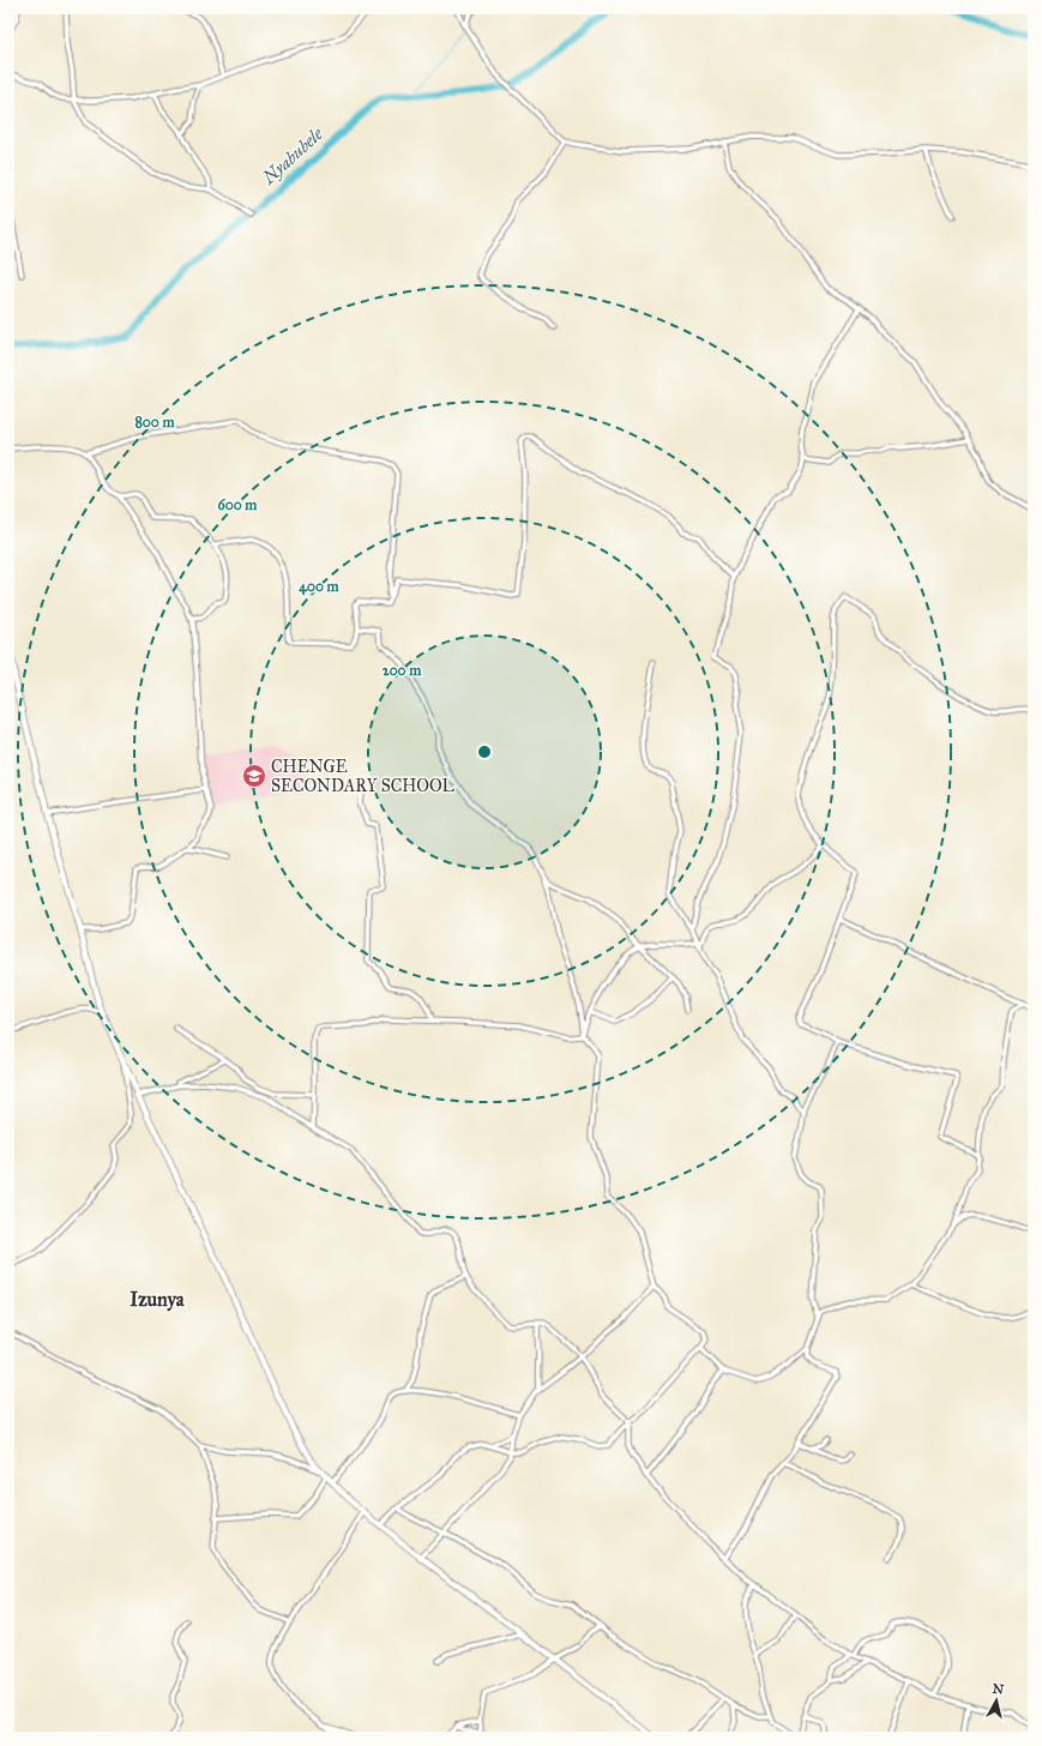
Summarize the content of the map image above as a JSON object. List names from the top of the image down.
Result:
{
  "districts": ["Izunya"],
  "water": ["Nyabubele"],
  "places": {
    "school or university": ["CHENGE SECONDARY SCHOOL"]
  },
  "north": "top",
  "rings": [
    "800 m",
    "600 m",
    "400 m",
    "200 m"
  ]
}
